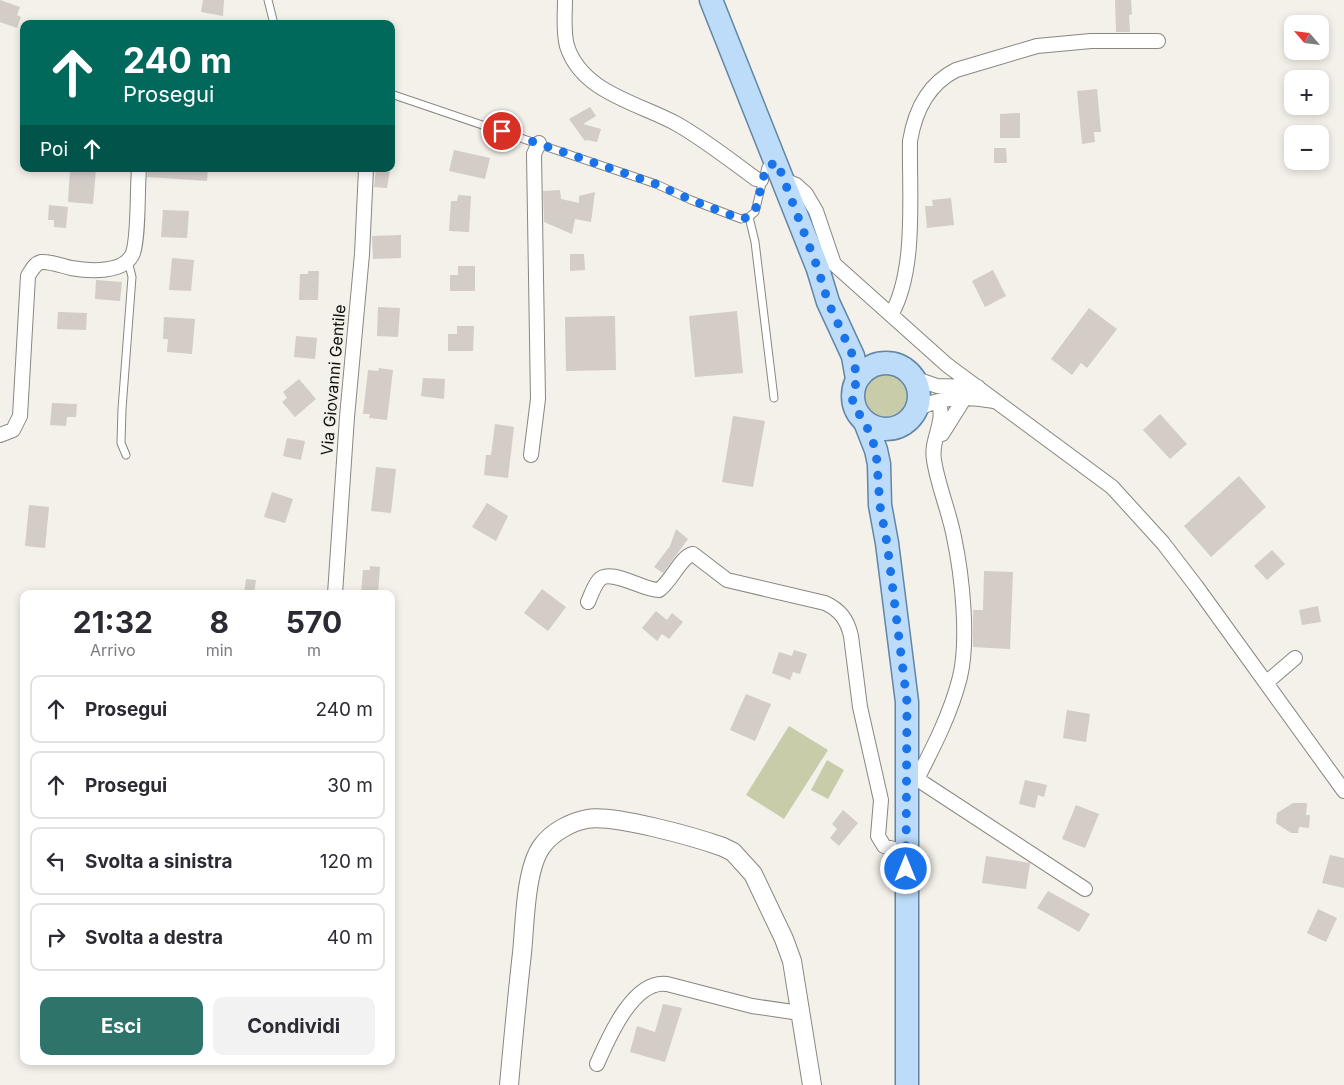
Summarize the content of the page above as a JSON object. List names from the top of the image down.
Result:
{
  "streets": {
    "street": ["Via Giovanni Gentile"]
  },
  "north": "top left",
  "page": {
    "map_buttons": ["+", "−"],
    "turn": ["240 m", "Prosegui"],
    "then": "Poi",
    "eta": [
      "21:32",
      "Arrivo",
      "8",
      "min",
      "570",
      "m"
    ],
    "list": [
      {
        "name": "Prosegui",
        "value": "240 m"
      },
      {
        "name": "Prosegui",
        "value": "30 m"
      },
      {
        "name": "Svolta a sinistra",
        "value": "120 m"
      },
      {
        "name": "Svolta a destra",
        "value": "40 m"
      }
    ],
    "buttons": ["Esci", "Condividi"]
  }
}
